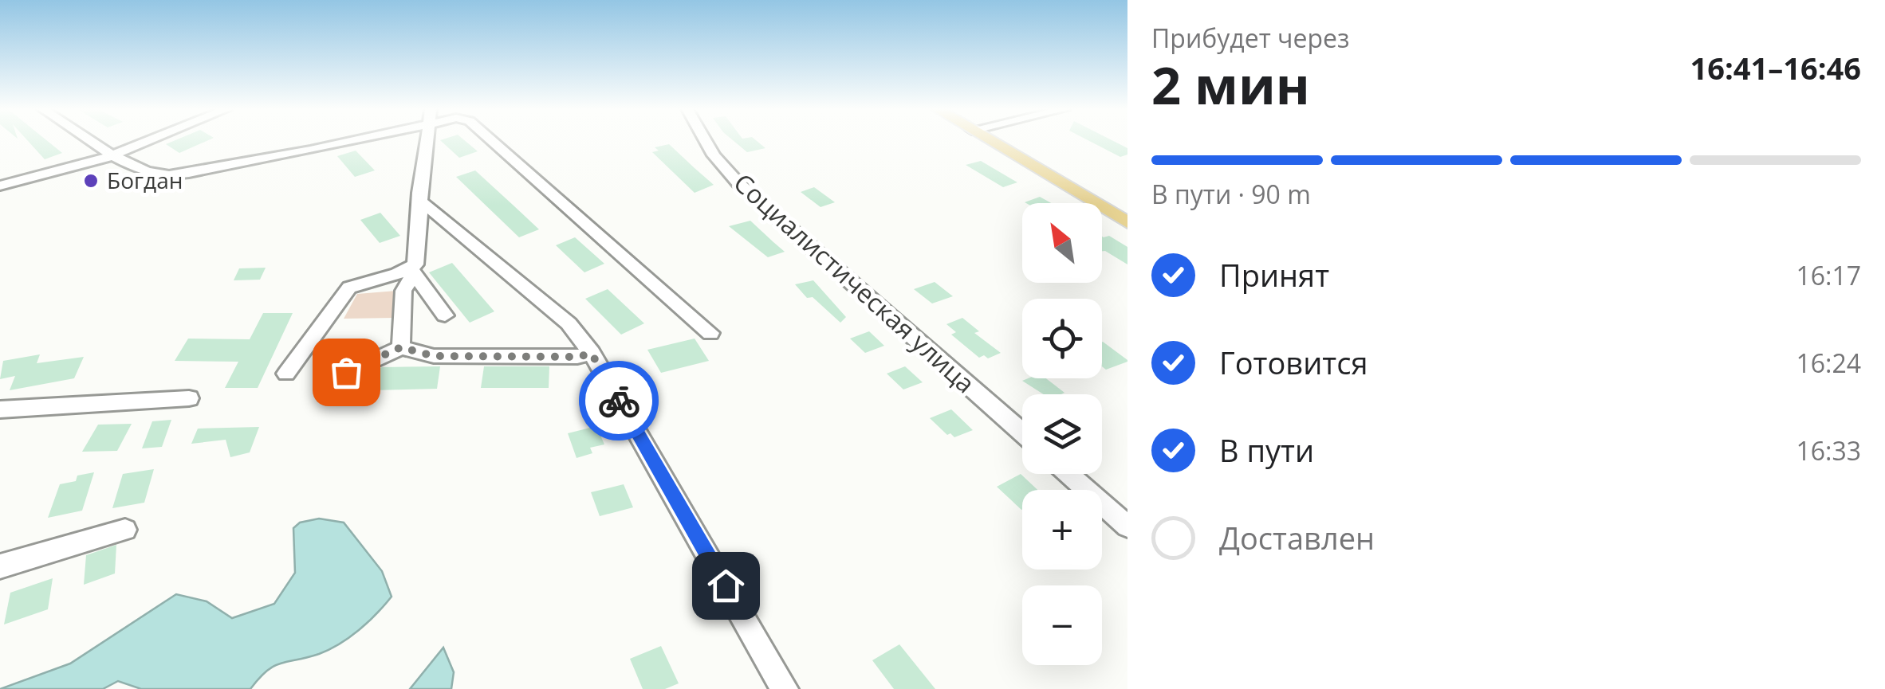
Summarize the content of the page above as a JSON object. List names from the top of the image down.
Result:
{
  "streets": {
    "street": ["Социалистическая улица"]
  },
  "places": ["Богдан"],
  "north": "top left",
  "page": {
    "heading": ["2 мин", "Прибудет через", "16:41–16:46"],
    "bar": "В пути · 90 m",
    "map_buttons": ["+", "−"],
    "list": [
      ["Принят", "16:17"],
      ["Готовится", "16:24"],
      ["В пути", "16:33"],
      "Доставлен"
    ]
  }
}
